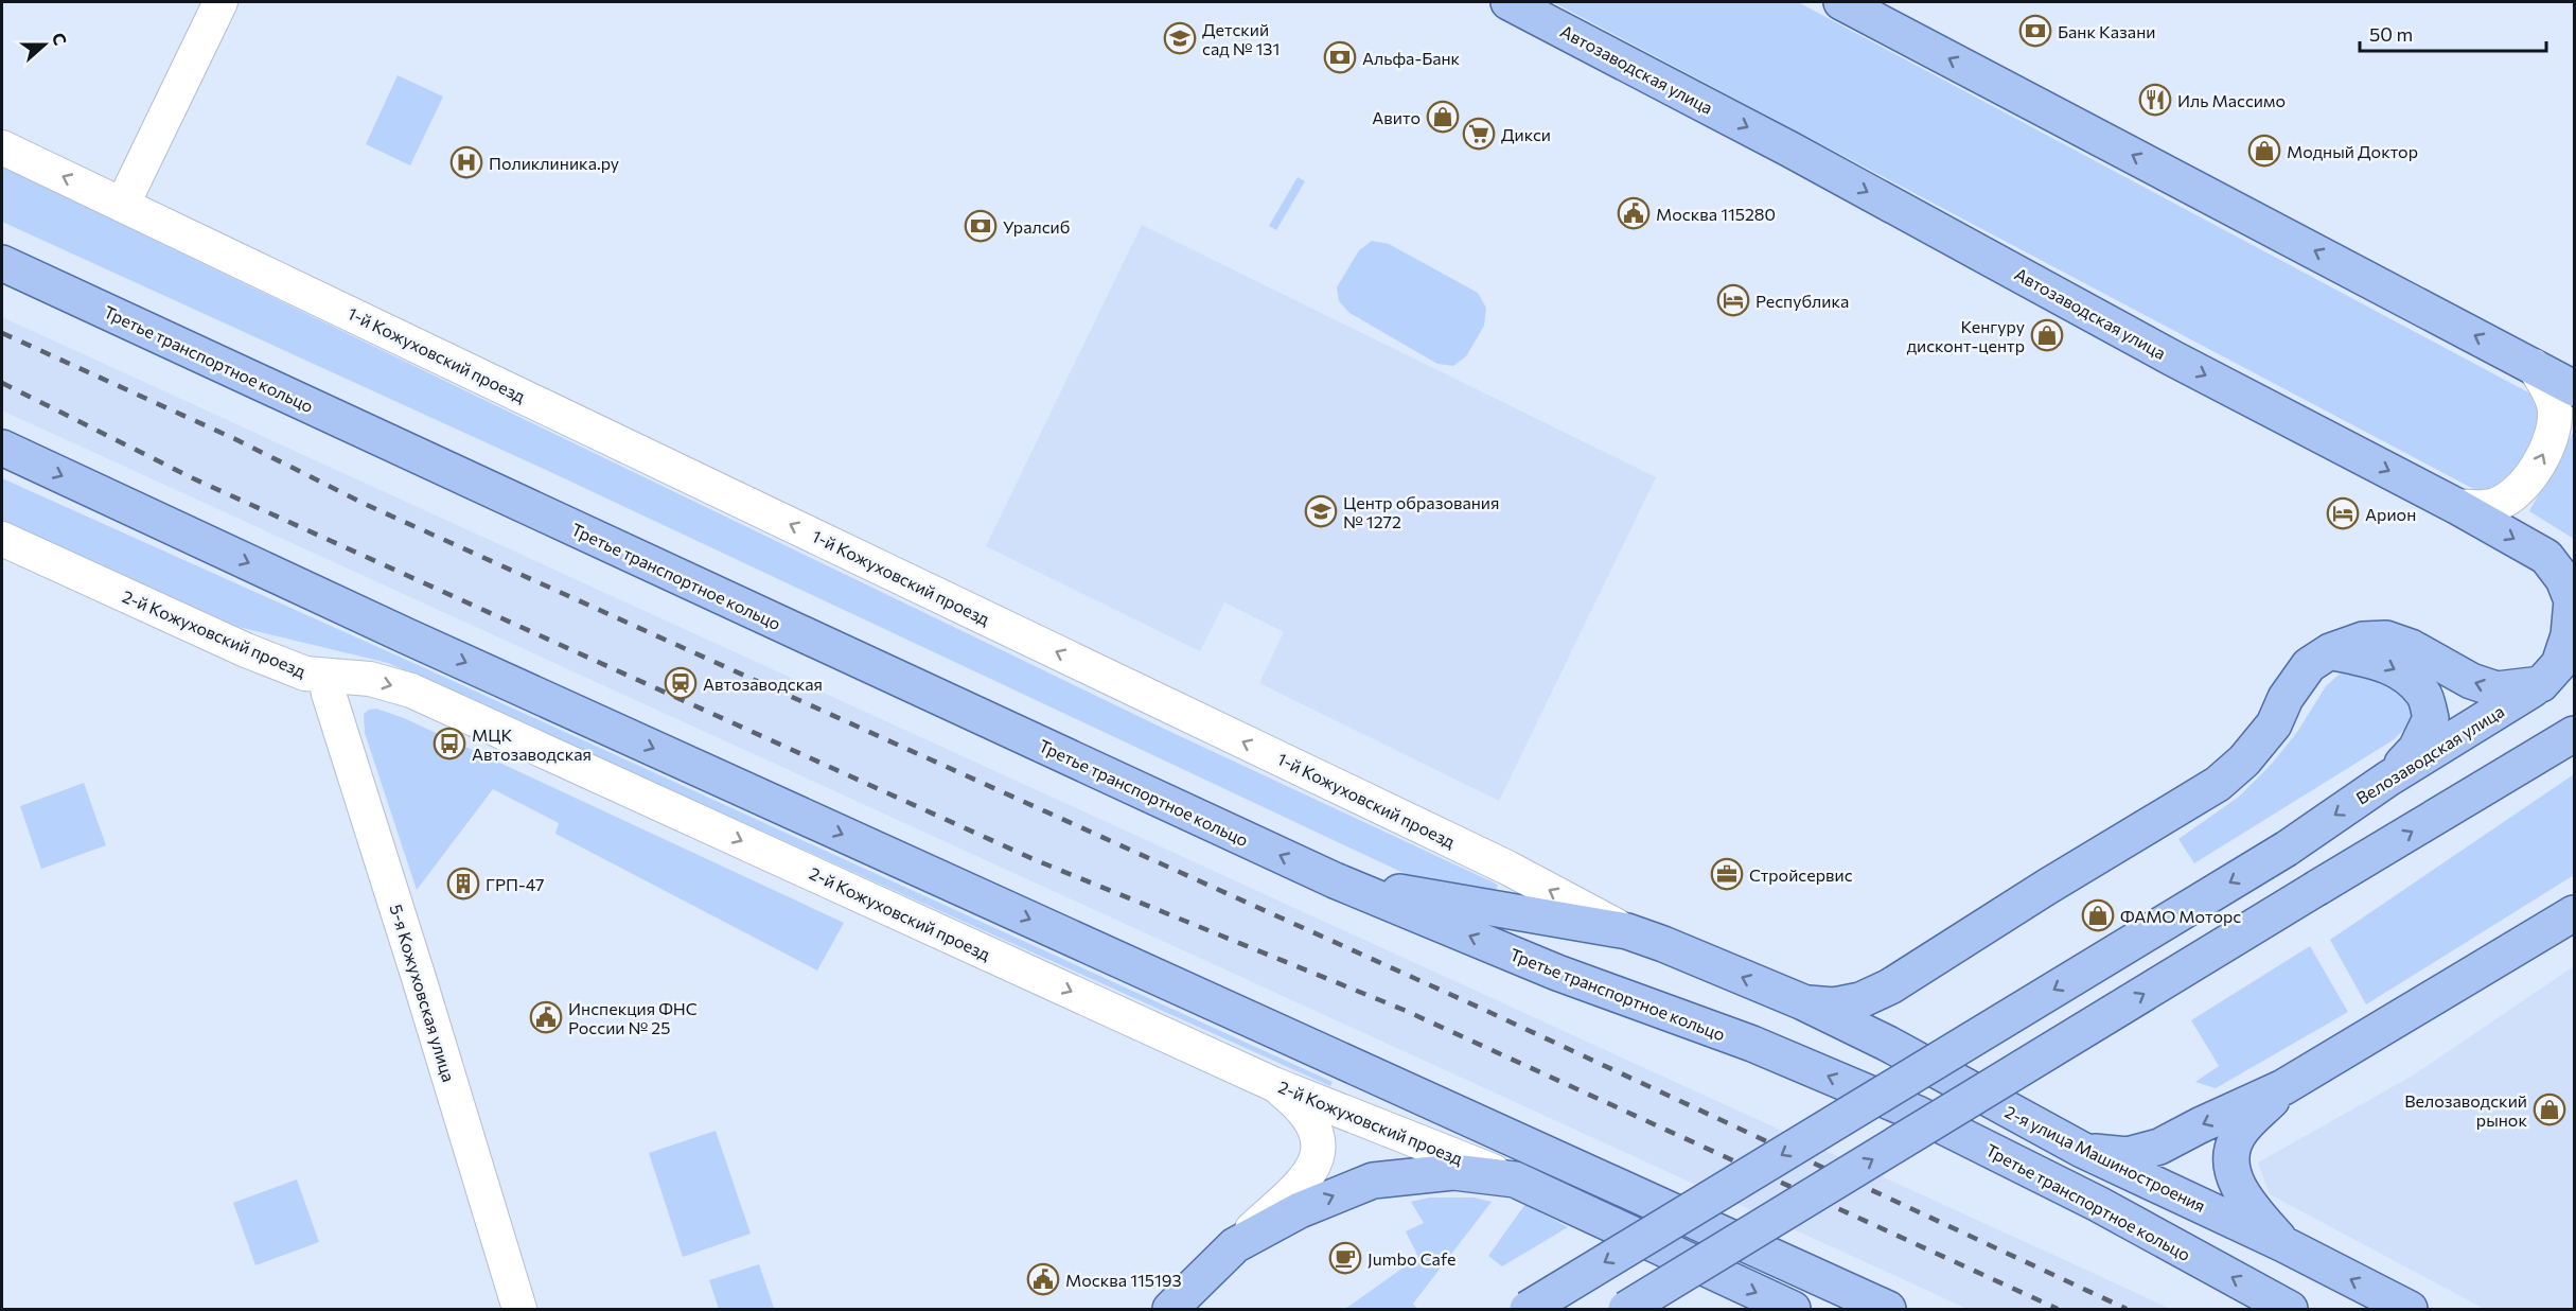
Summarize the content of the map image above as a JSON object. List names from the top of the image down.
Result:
{
  "streets": {
    "main road": [
      "Автозаводская улица",
      "1-й Кожуховский проезд",
      "Третье транспортное кольцо",
      "2-й Кожуховский проезд",
      "Велозаводская улица",
      "2-я улица Машиностроения"
    ],
    "street": ["5-я Кожуховская улица"]
  },
  "crossings": [
    ["Автозаводская улица", "Велозаводская улица"],
    ["1-й Кожуховский проезд", "2-я улица Машиностроения"],
    ["2-й Кожуховский проезд", "5-я Кожуховская улица"]
  ],
  "one_way": ["1-й Кожуховский проезд", "2-й Кожуховский проезд"],
  "places": {
    "bank": ["Банк Казани", "Альфа-Банк", "Уралсиб"],
    "school or university": ["Детский сад № 131", "Центр образования № 1272"],
    "restaurant": ["Иль Массимо"],
    "shop": [
      "Авито",
      "Модный Доктор",
      "Кенгуру дисконт-центр",
      "ФАМО Моторс",
      "Велозаводский рынок"
    ],
    "supermarket": ["Дикси"],
    "hospital": ["Поликлиника.ру"],
    "public building": ["Москва 115280", "Инспекция ФНС России № 25", "Москва 115193"],
    "hotel": ["Республика", "Арион"],
    "station": ["Автозаводская"],
    "bus stop": ["МЦК Автозаводская"],
    "office": ["Стройсервис"],
    "building": ["ГРП-47"],
    "cafe": ["Jumbo Cafe"]
  },
  "scale_bar": "50 m",
  "north": "right"
}
